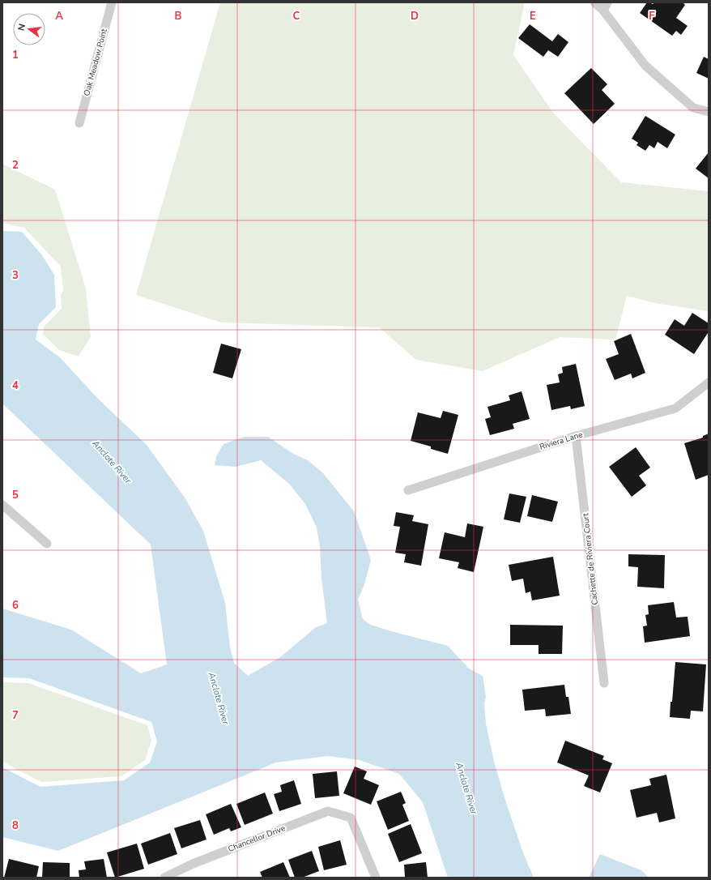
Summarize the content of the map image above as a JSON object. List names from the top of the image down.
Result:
{
  "streets": {
    "street": [
      "Oak Meadow Point",
      "Riviera Lane",
      "Cachette de Riviera Court",
      "Chancellor Drive"
    ]
  },
  "crossings": [
    ["Riviera Lane", "Cachette de Riviera Court"]
  ],
  "water": ["Anclote River"],
  "north": "left",
  "grid": {
    "columns": [
      "A",
      "B",
      "C",
      "D",
      "E",
      "F"
    ],
    "rows": [
      "1",
      "2",
      "3",
      "4",
      "5",
      "6",
      "7",
      "8"
    ]
  }
}
